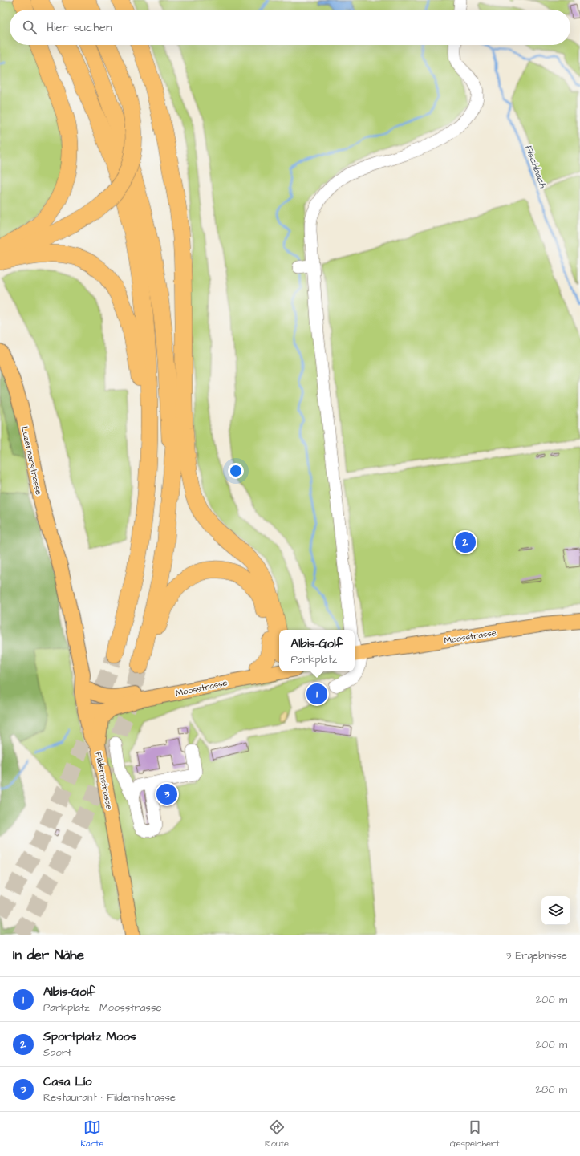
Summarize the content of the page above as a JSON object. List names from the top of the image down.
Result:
{
  "streets": {
    "main road": ["Luzernerstrasse", "Moosstrasse", "Fildernstrasse"]
  },
  "crossings": [
    ["Moosstrasse", "Fildernstrasse"]
  ],
  "water": ["Fischbach"],
  "page": {
    "search": "Hier suchen",
    "pins": ["2", "1", "3"],
    "popup": ["Albis-Golf", "Parkplatz"],
    "heading": ["In der Nähe", "3 Ergebnisse"],
    "list": [
      {
        "mark": "1",
        "name": "Albis-Golf",
        "note": "Parkplatz · Moosstrasse",
        "value": "200 m"
      },
      {
        "mark": "2",
        "name": "Sportplatz Moos",
        "note": "Sport",
        "value": "200 m"
      },
      {
        "mark": "3",
        "name": "Casa Lío",
        "note": "Restaurant · Fildernstrasse",
        "value": "280 m"
      }
    ],
    "nav": ["Karte", "Route", "Gespeichert"]
  }
}
